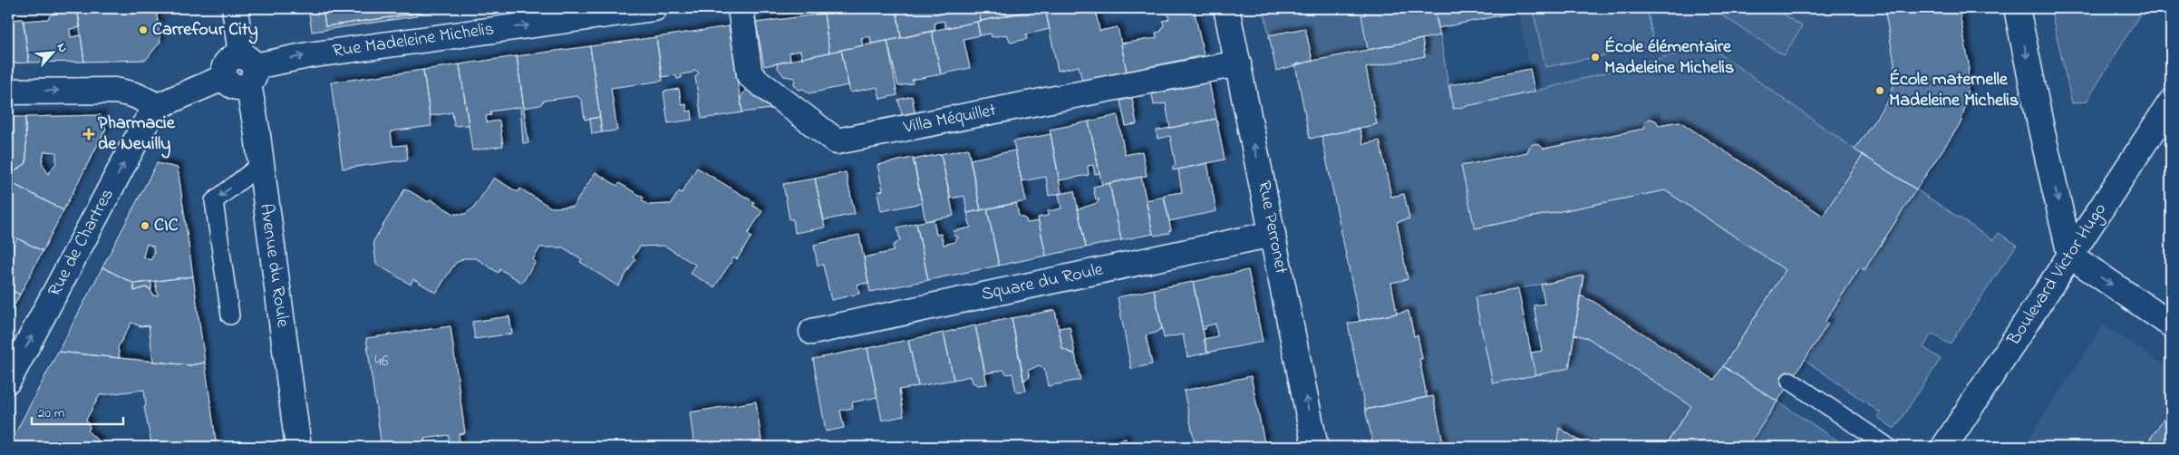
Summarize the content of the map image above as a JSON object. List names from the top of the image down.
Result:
{
  "streets": {
    "street": [
      "Rue Madeleine Michelis",
      "Villa Méquillet",
      "Rue Perronet",
      "Rue de Chartres",
      "Avenue du Roule",
      "Boulevard Victor Hugo",
      "Square du Roule"
    ]
  },
  "crossings": [
    ["Rue Madeleine Michelis", "Rue de Chartres"],
    ["Rue Madeleine Michelis", "Avenue du Roule"],
    ["Villa Méquillet", "Rue Perronet"],
    ["Rue Perronet", "Square du Roule"]
  ],
  "one_way": ["Rue Madeleine Michelis", "Rue Perronet", "Rue de Chartres"],
  "places": {
    "other": [
      "Carrefour City",
      "École élémentaire Madeleine Michelis",
      "École maternelle Madeleine Michelis",
      "CIC"
    ],
    "health": ["Pharmacie de Neuilly"]
  },
  "house_numbers": ["46"],
  "scale_bar": "20 m",
  "north": "top right"
}
